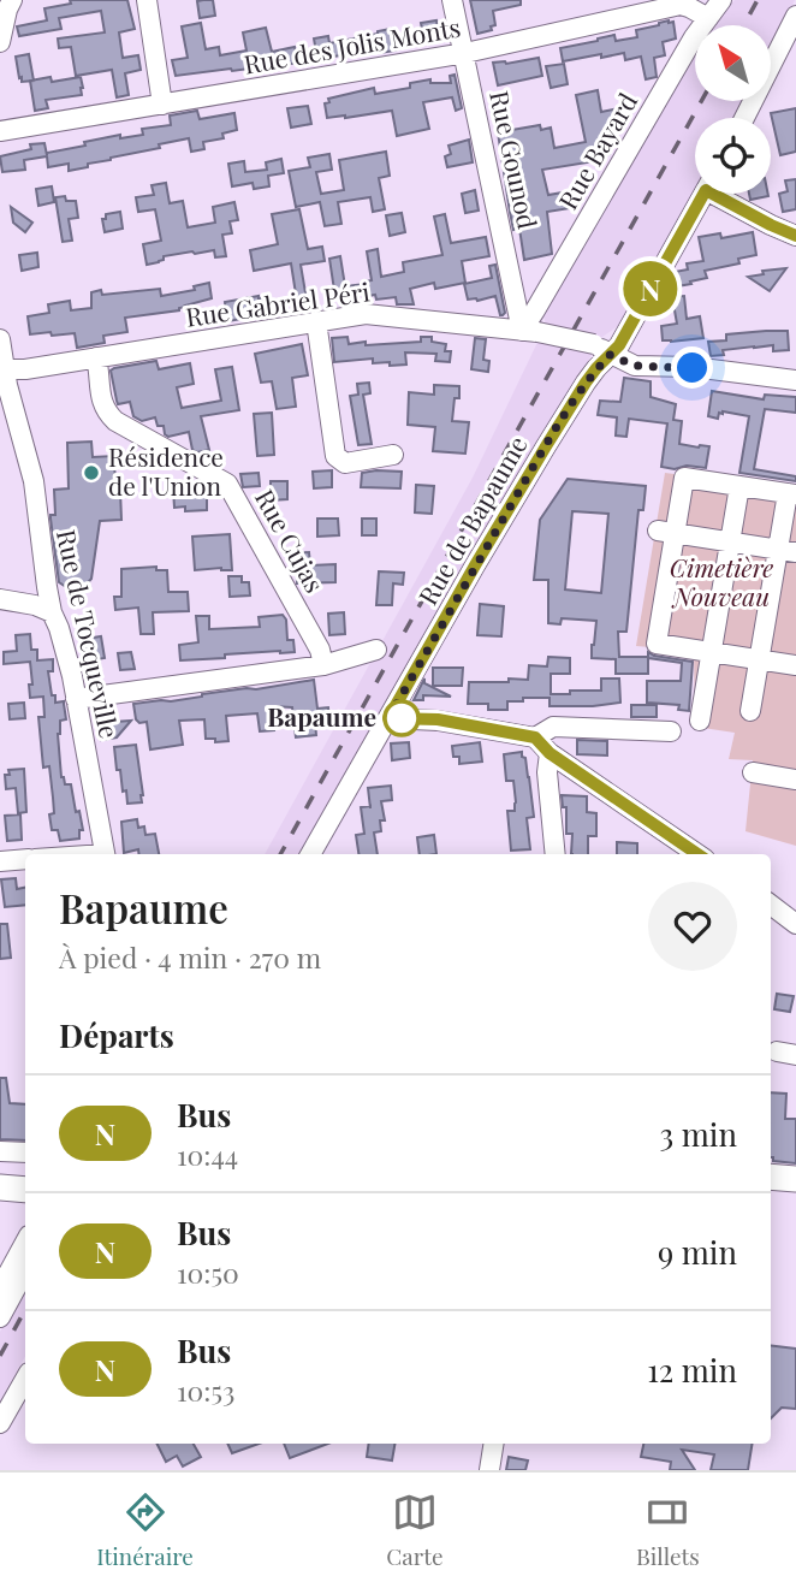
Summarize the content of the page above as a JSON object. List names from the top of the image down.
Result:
{
  "streets": {
    "street": [
      "Rue des Jolis Monts",
      "Rue Bayard",
      "Rue Gounod",
      "Rue Gabriel Péri",
      "Rue de Bapaume",
      "Rue Cujas",
      "Rue de Tocqueville"
    ]
  },
  "crossings": [
    ["Rue des Jolis Monts", "Rue Bayard"],
    ["Rue des Jolis Monts", "Rue Gounod"],
    ["Rue Bayard", "Rue Gounod"],
    ["Rue Bayard", "Rue Gabriel Péri"],
    ["Rue Gounod", "Rue Gabriel Péri"],
    ["Rue Gabriel Péri", "Rue de Bapaume"],
    ["Rue Gabriel Péri", "Rue Cujas"],
    ["Rue Gabriel Péri", "Rue de Tocqueville"]
  ],
  "parks": ["Cimetière Nouveau"],
  "places": ["Résidence de l'Union", "Bapaume"],
  "lines": ["bus line N"],
  "north": "top left",
  "page": {
    "on_map": "N",
    "heading": [
      ["Bapaume", "À pied · 4 min · 270 m"],
      "Départs"
    ],
    "list": [
      {
        "mark": "N",
        "name": "Bus",
        "note": "10:44",
        "value": "3 min"
      },
      {
        "mark": "N",
        "name": "Bus",
        "note": "10:50",
        "value": "9 min"
      },
      {
        "mark": "N",
        "name": "Bus",
        "note": "10:53",
        "value": "12 min"
      }
    ],
    "tabs": ["Itinéraire", "Carte", "Billets"]
  }
}
